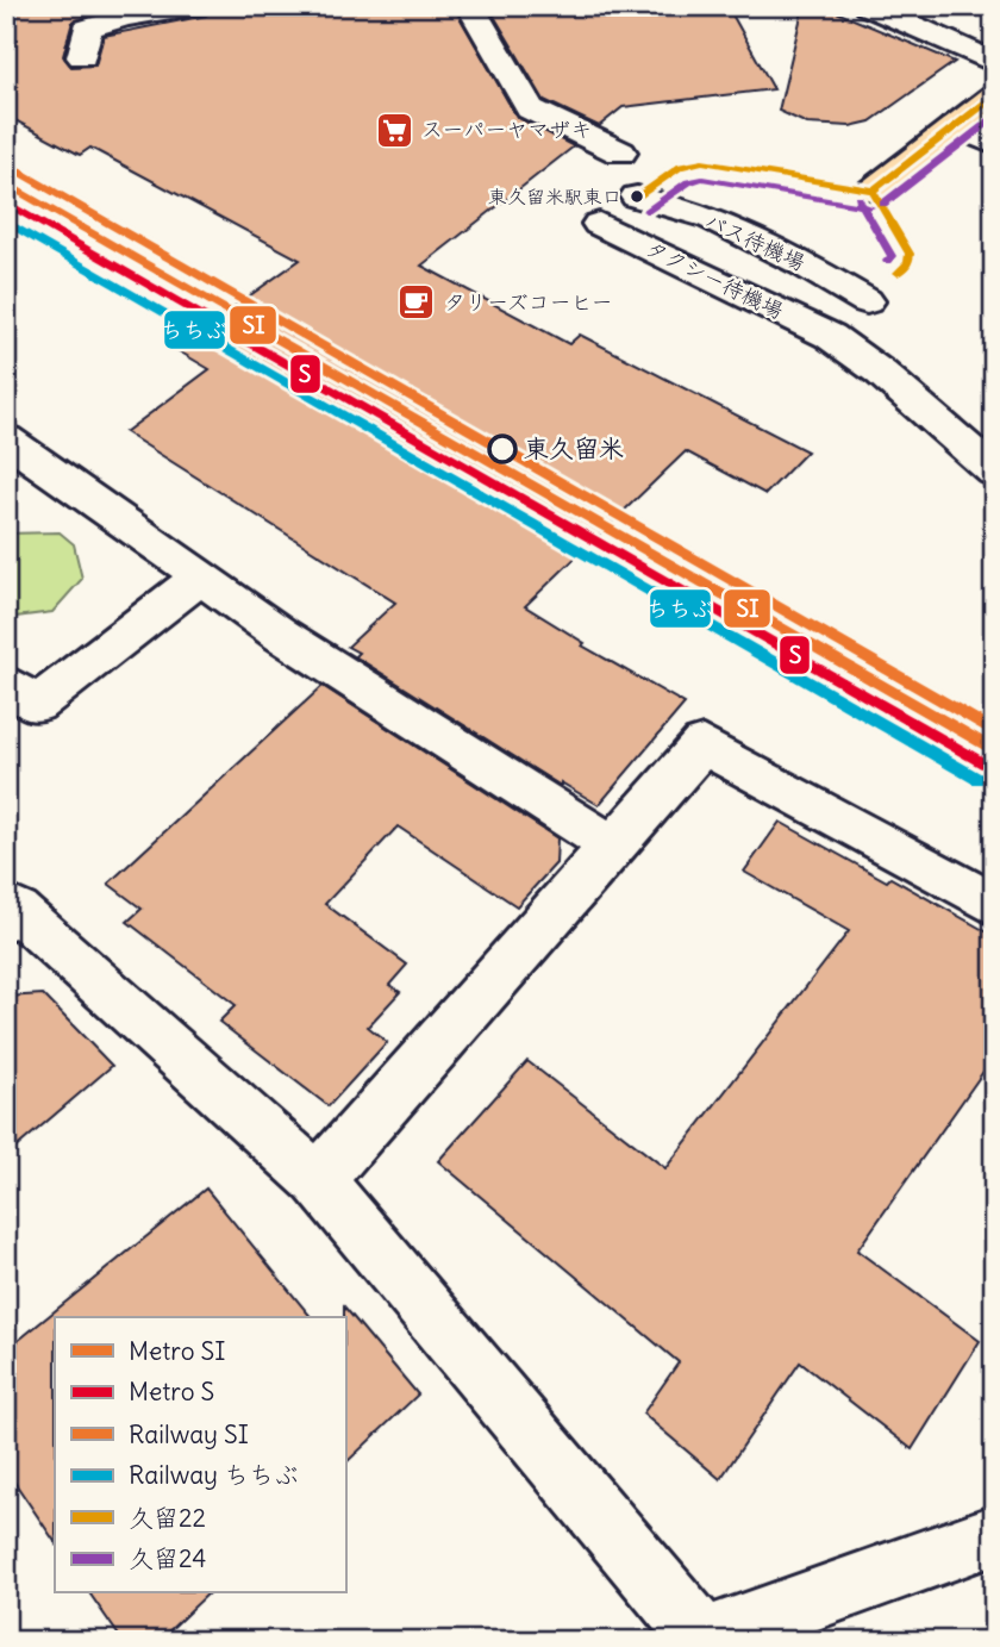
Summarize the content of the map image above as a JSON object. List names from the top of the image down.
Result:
{
  "streets": {
    "street": ["バス待機場", "タクシー待機場"]
  },
  "places": {
    "supermarket": ["スーパーヤマザキ"],
    "other": ["東久留米駅東口", "東久留米"],
    "cafe": ["タリーズコーヒー"]
  },
  "lines": [
    "transit line 久留22",
    "transit line 久留24",
    "rail line SI",
    "metro line SI",
    "metro line S",
    "rail line ちちぶ"
  ],
  "legend": [
    "Metro SI",
    "Metro S",
    "Railway SI",
    "Railway ちちぶ",
    "久留22",
    "久留24"
  ]
}
